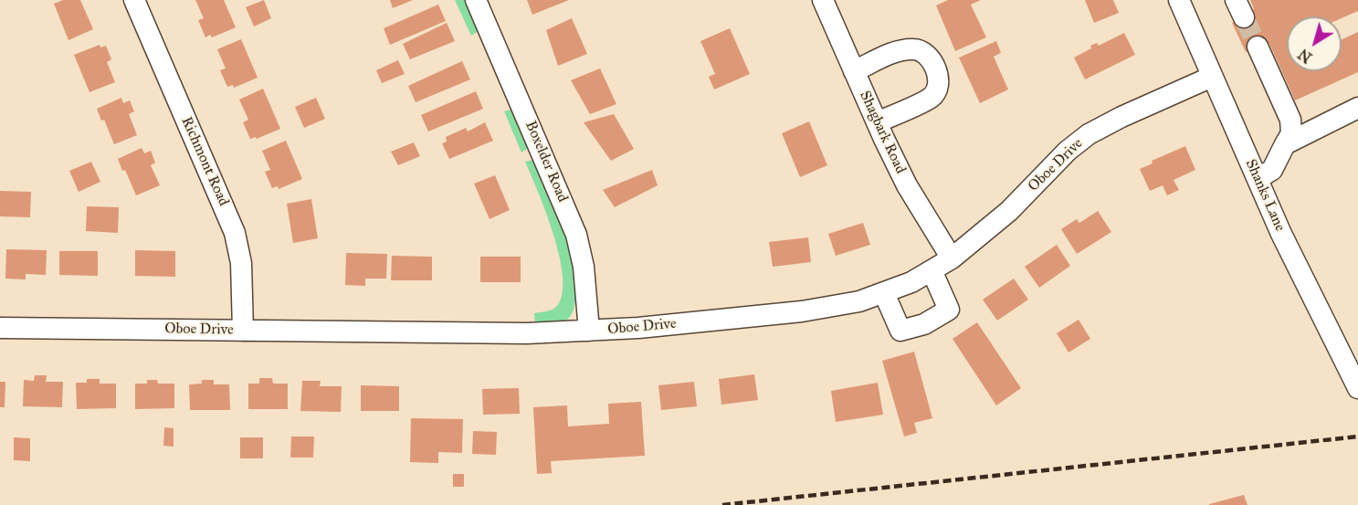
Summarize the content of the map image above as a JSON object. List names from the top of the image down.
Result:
{
  "streets": {
    "street": [
      "Shagbark Road",
      "Richmont Road",
      "Boxelder Road",
      "Oboe Drive",
      "Shanks Lane"
    ]
  },
  "crossings": [
    ["Shagbark Road", "Oboe Drive"],
    ["Richmont Road", "Oboe Drive"],
    ["Boxelder Road", "Oboe Drive"],
    ["Oboe Drive", "Shanks Lane"]
  ],
  "north": "bottom left"
}
